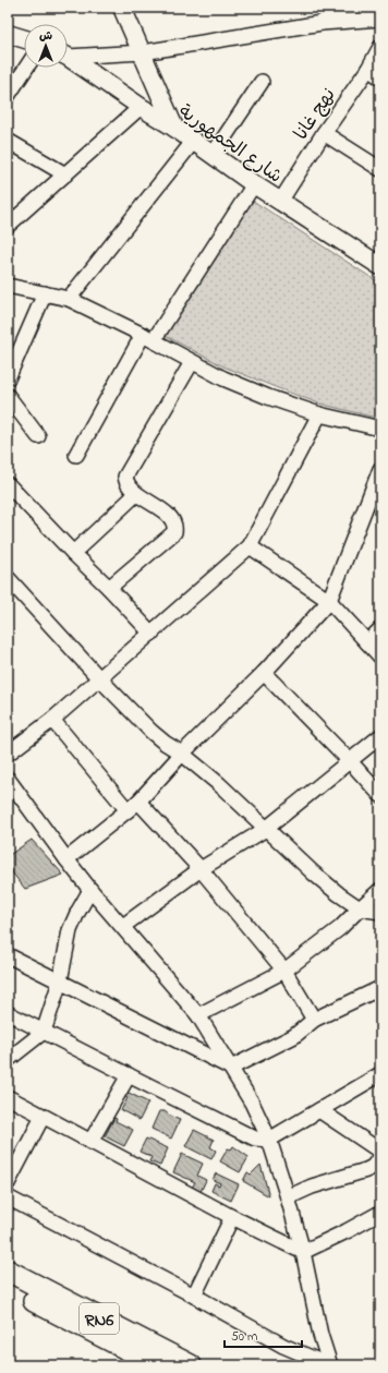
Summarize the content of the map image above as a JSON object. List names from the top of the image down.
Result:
{
  "streets": {
    "highway": ["RN6"],
    "main road": ["شارع الجمهورية"],
    "street": ["نهج غانا"]
  },
  "crossings": [
    ["نهج غانا", "شارع الجمهورية"]
  ],
  "scale_bar": "50 m",
  "north": "top"
}
